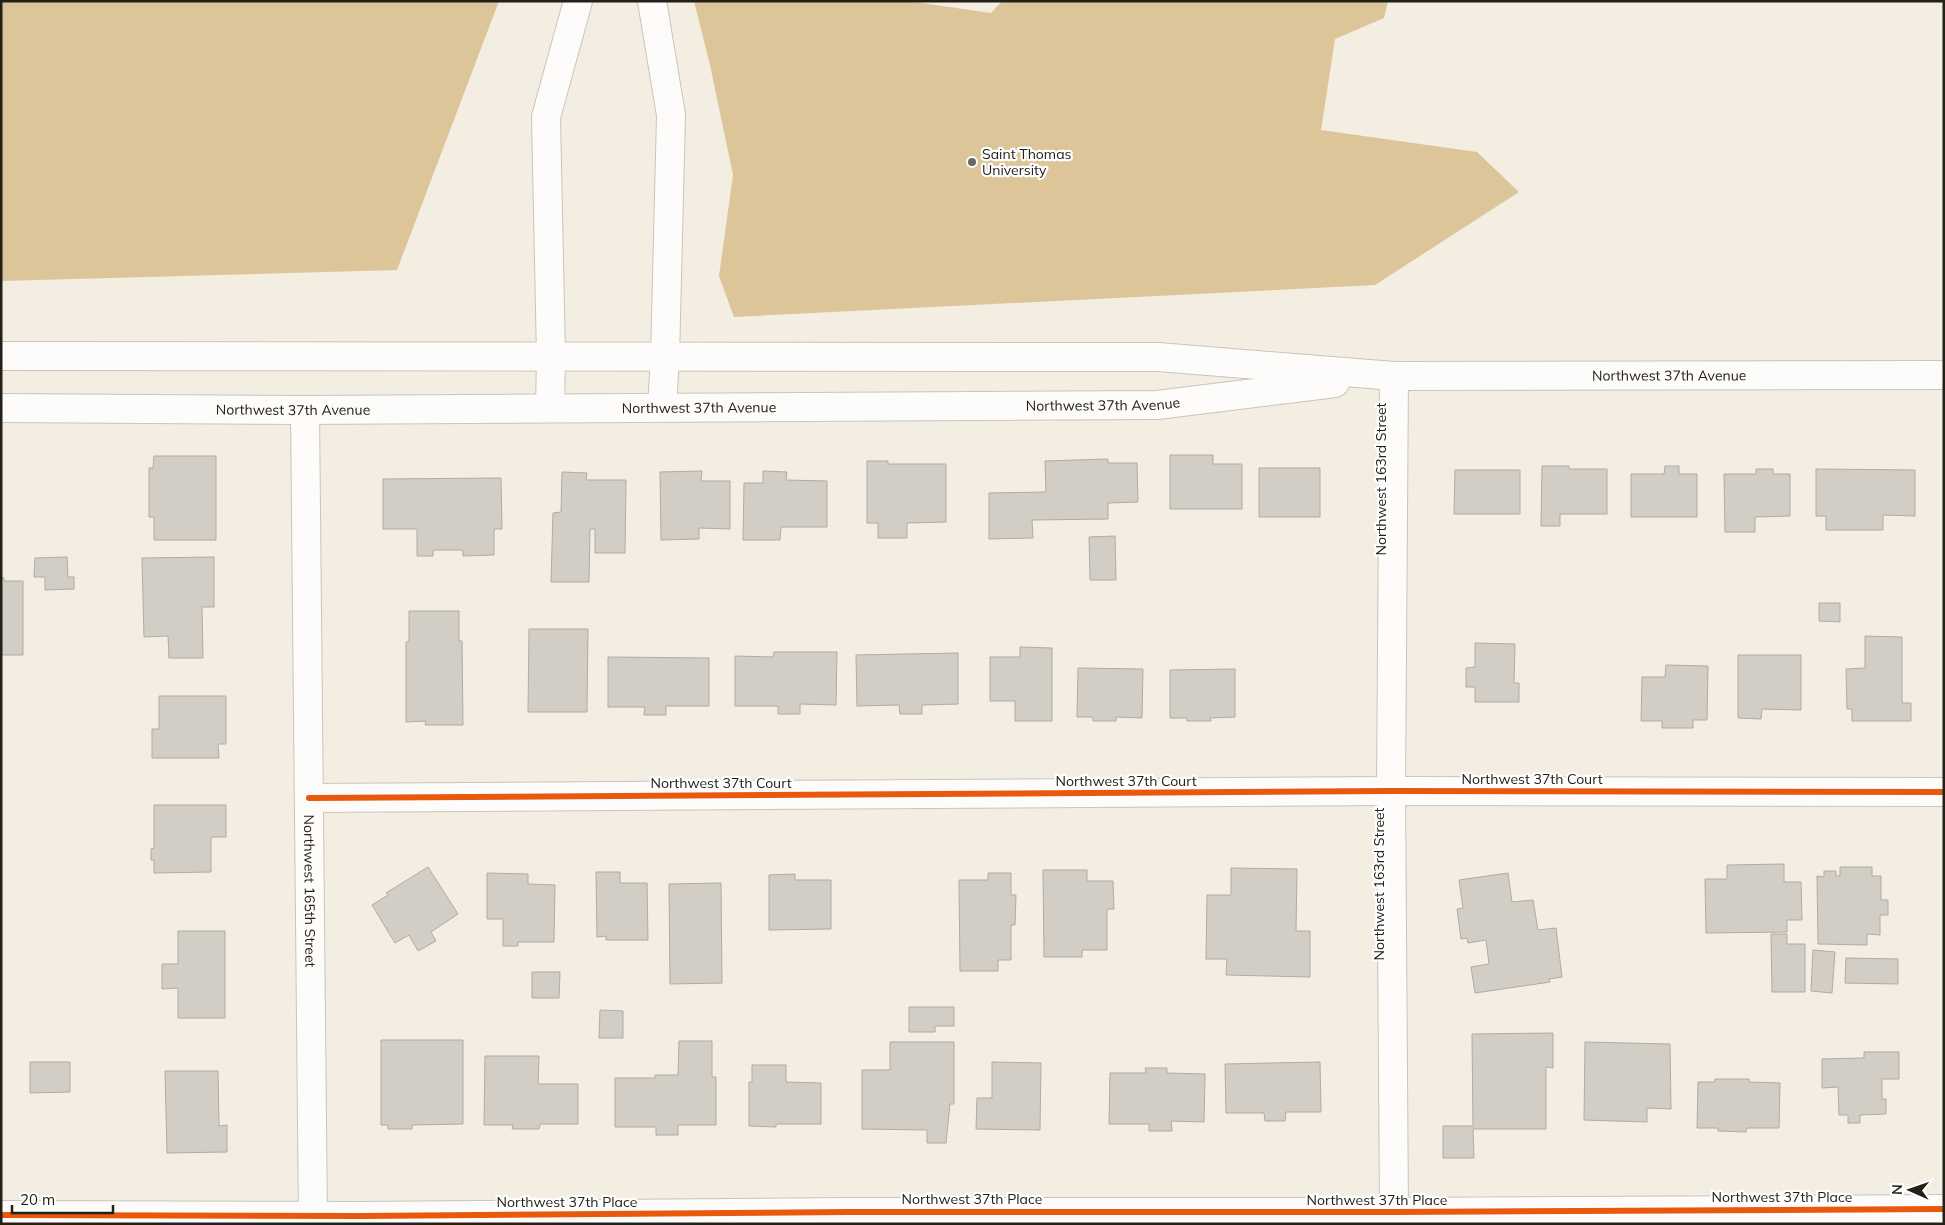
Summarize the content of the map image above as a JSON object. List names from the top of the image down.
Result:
{
  "streets": {
    "street": [
      "Northwest 37th Avenue",
      "Northwest 163rd Street",
      "Northwest 37th Court",
      "Northwest 165th Street",
      "Northwest 37th Place"
    ]
  },
  "crossings": [
    ["Northwest 37th Avenue", "Northwest 163rd Street"],
    ["Northwest 37th Avenue", "Northwest 165th Street"],
    ["Northwest 163rd Street", "Northwest 37th Court"],
    ["Northwest 163rd Street", "Northwest 37th Place"],
    ["Northwest 37th Court", "Northwest 165th Street"],
    ["Northwest 165th Street", "Northwest 37th Place"]
  ],
  "places": ["Saint Thomas University"],
  "scale_bar": "20 m",
  "north": "left"
}
